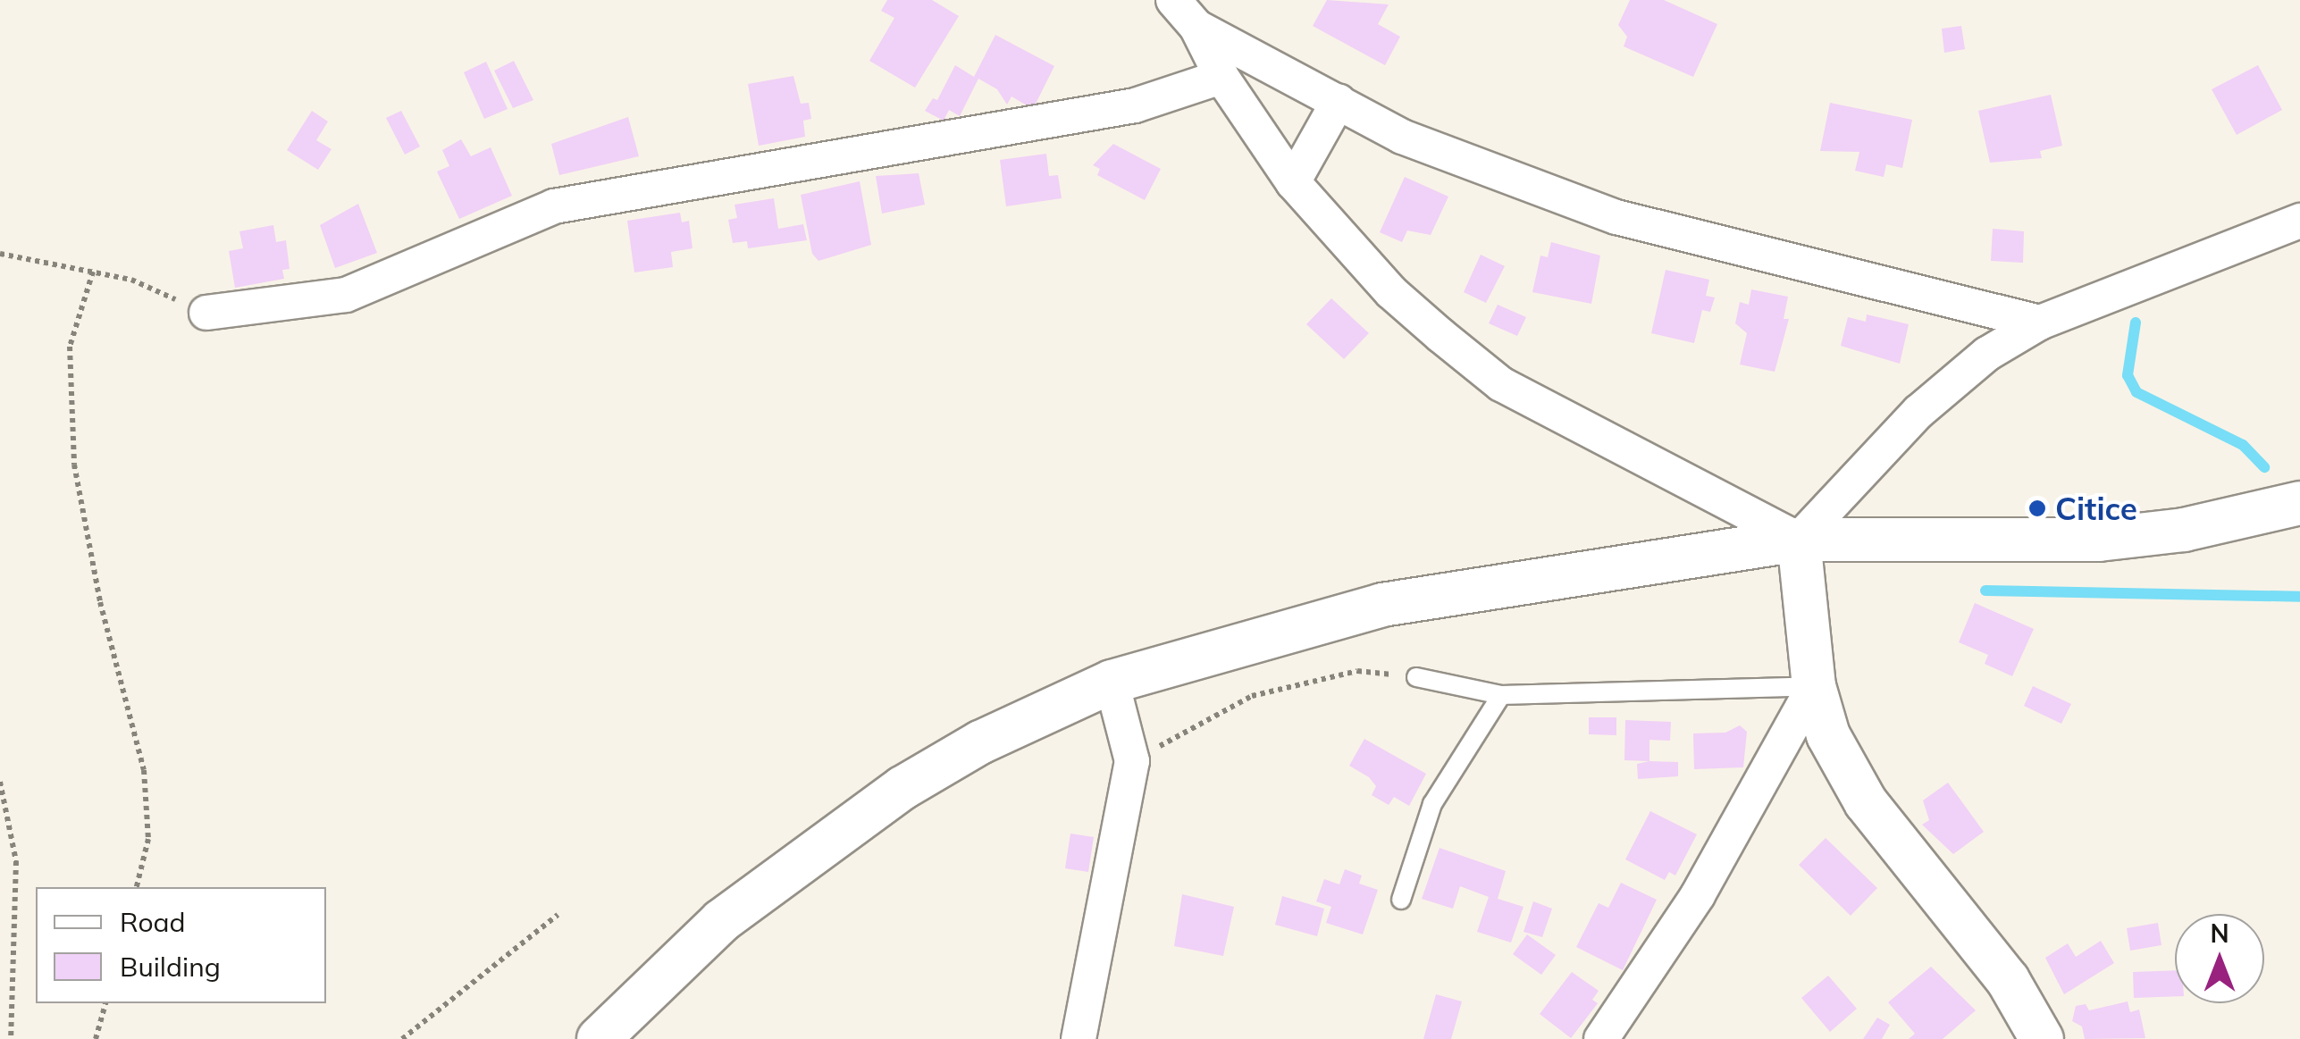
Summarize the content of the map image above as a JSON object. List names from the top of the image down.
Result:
{
  "places": ["Citice"],
  "legend": ["Road", "Building"],
  "north": "top"
}
